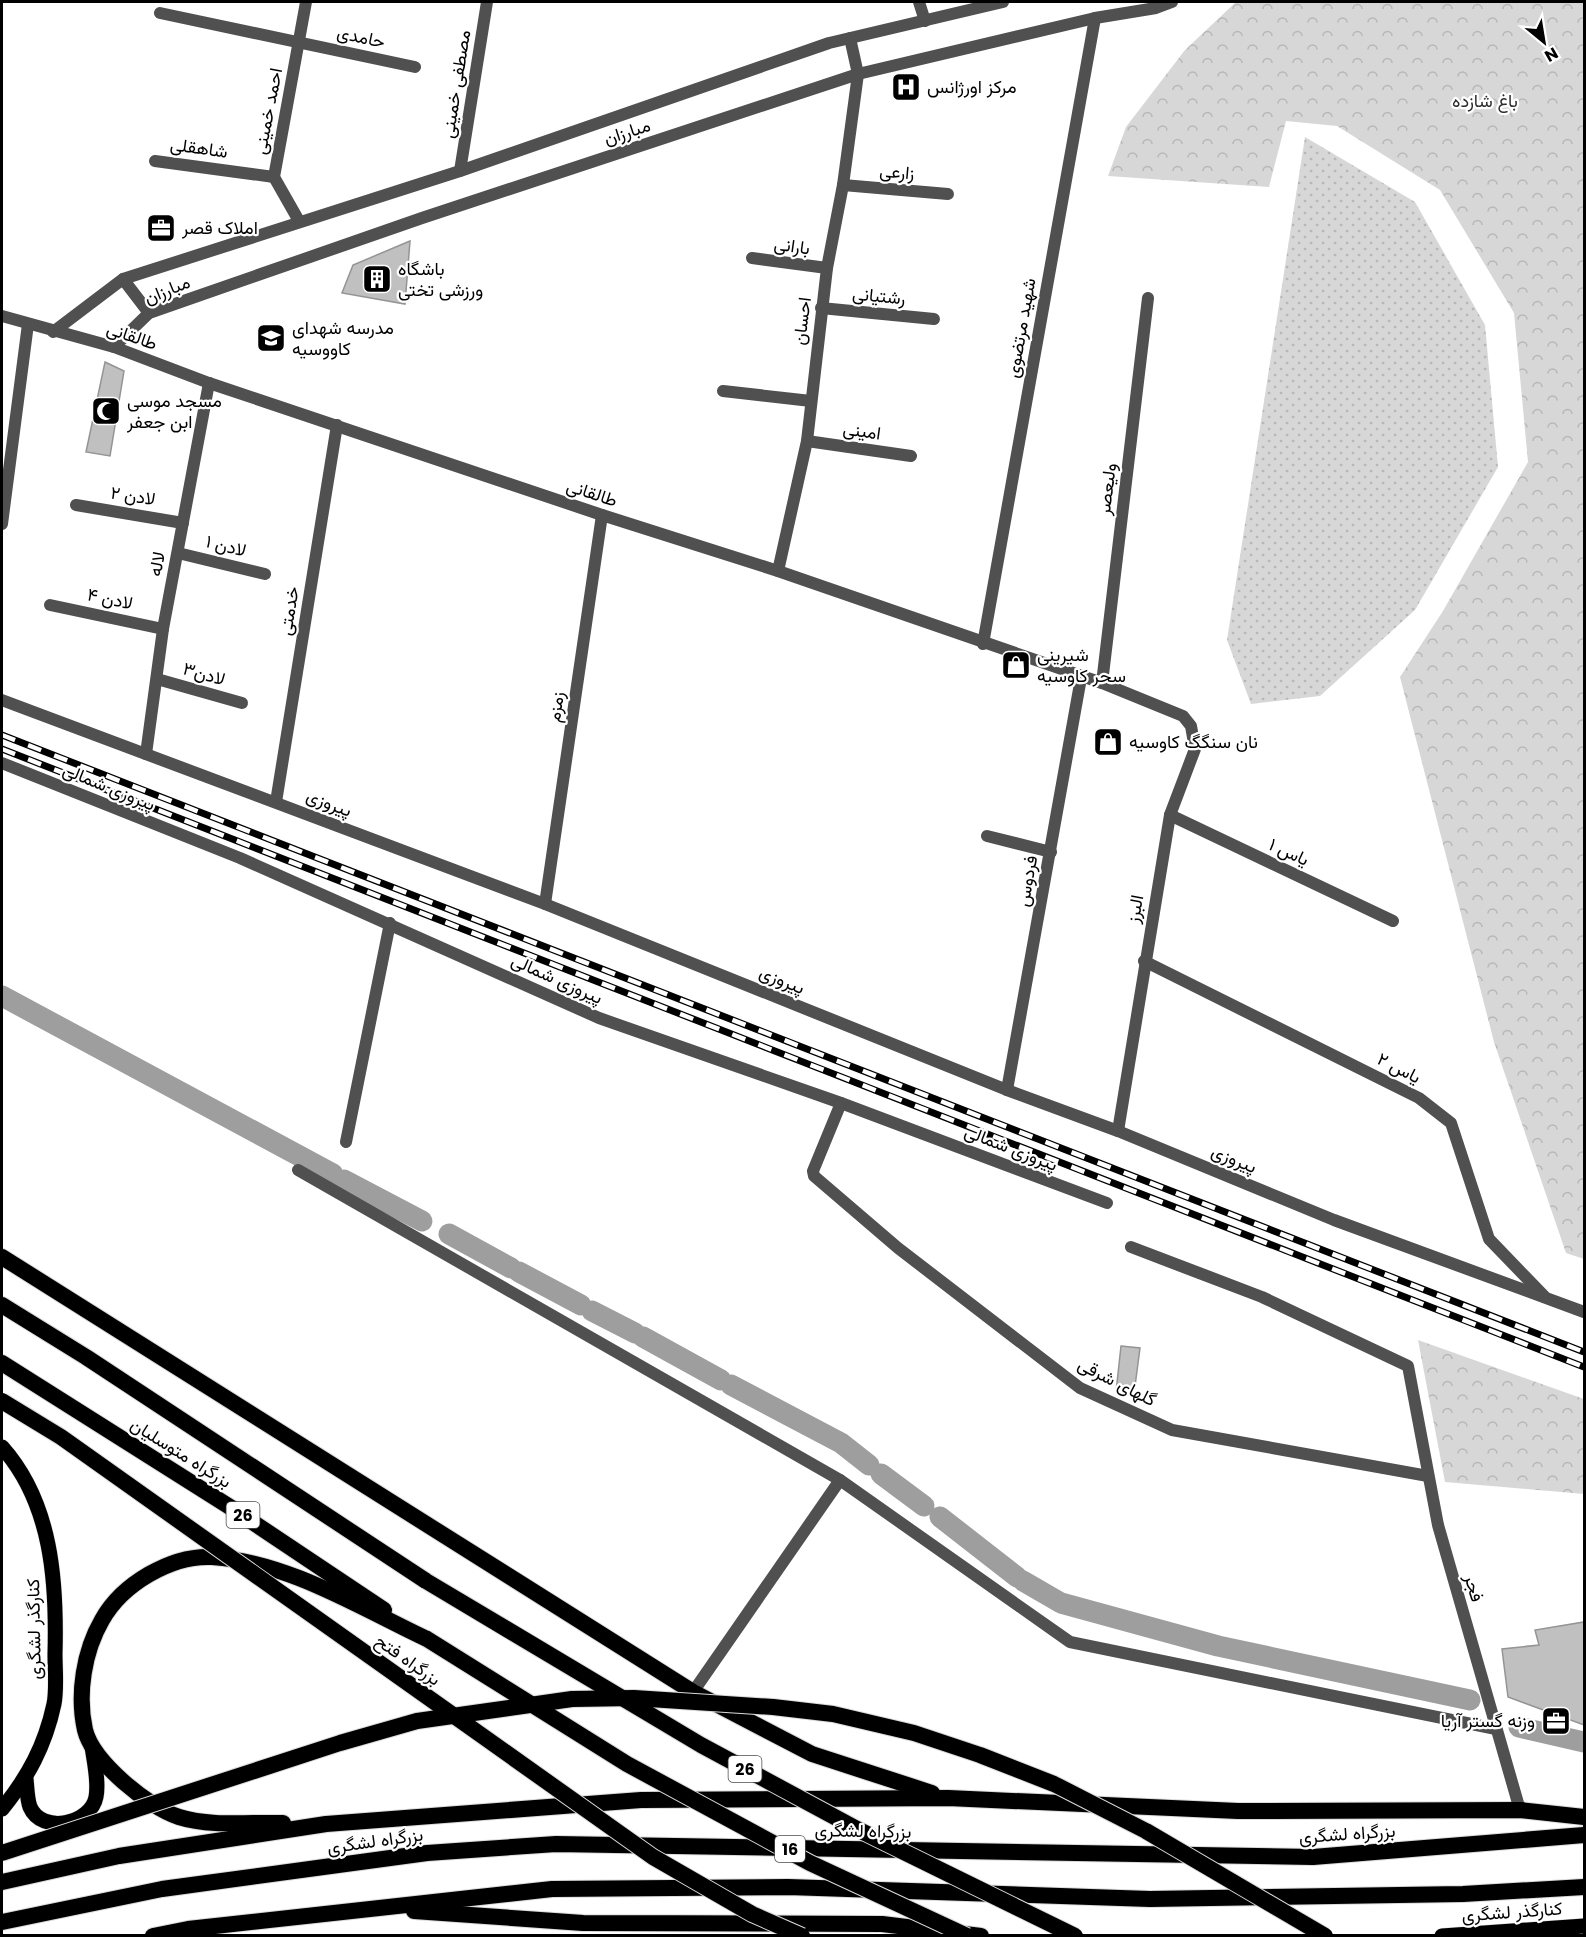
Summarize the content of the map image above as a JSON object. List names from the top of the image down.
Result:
{
  "streets": {
    "highway": [
      "بزرگراه متوسلیان",
      "26",
      "بزرگراه فتح",
      "بزرگراه لشگری",
      "16"
    ],
    "main road": ["کنارگذر لشگری"],
    "street": [
      "حامدی",
      "مصطفی خمینی",
      "احمد خمینی",
      "مبارزان",
      "شاهقلی",
      "زارعی",
      "بارانی",
      "رشتیانی",
      "احسان",
      "شهید مرتضوی",
      "طالقانی",
      "امینی",
      "ولیعصر",
      "لادن ۲",
      "لادن ۱",
      "لاله",
      "لادن ۴",
      "خدمتی",
      "لادن۳",
      "زمزم",
      "پیروزی شمالی",
      "پیروزی",
      "یاس ۱",
      "فردوس",
      "البرز",
      "یاس ۲",
      "گلهای شرقی",
      "فجر"
    ]
  },
  "crossings": [
    ["حامدی", "احمد خمینی"],
    ["مصطفی خمینی", "مبارزان"],
    ["احمد خمینی", "مبارزان"],
    ["احمد خمینی", "شاهقلی"],
    ["مبارزان", "احسان"],
    ["مبارزان", "شهید مرتضوی"],
    ["مبارزان", "طالقانی"],
    ["زارعی", "احسان"],
    ["بارانی", "احسان"],
    ["رشتیانی", "احسان"],
    ["احسان", "طالقانی"],
    ["احسان", "امینی"],
    ["شهید مرتضوی", "طالقانی"],
    ["طالقانی", "ولیعصر"],
    ["طالقانی", "لاله"],
    ["طالقانی", "خدمتی"],
    ["طالقانی", "زمزم"],
    ["طالقانی", "فردوس"],
    ["طالقانی", "البرز"],
    ["لادن ۲", "لاله"],
    ["لادن ۱", "لاله"],
    ["لاله", "لادن ۴"],
    ["لاله", "لادن۳"],
    ["لاله", "پیروزی"],
    ["خدمتی", "پیروزی"],
    ["زمزم", "پیروزی"],
    ["پیروزی شمالی", "گلهای شرقی"],
    ["پیروزی", "فردوس"],
    ["پیروزی", "البرز"],
    ["پیروزی", "یاس ۲"],
    ["یاس ۱", "البرز"],
    ["البرز", "یاس ۲"],
    ["گلهای شرقی", "فجر"],
    ["بزرگراه متوسلیان", "26"]
  ],
  "parks": ["باغ شازده"],
  "places": {
    "hospital": ["مرکز اورژانس"],
    "office": ["املاک قصر", "وزنه گستر آریا"],
    "building": ["باشگاه ورزشی تختی"],
    "school or university": ["مدرسه شهدای کاووسیه"],
    "mosque": ["مسجد موسی ابن جعفر"],
    "shop": ["شیرینی سحر کاوسیه", "نان سنگگ کاوسیه"]
  },
  "north": "bottom right"
}
